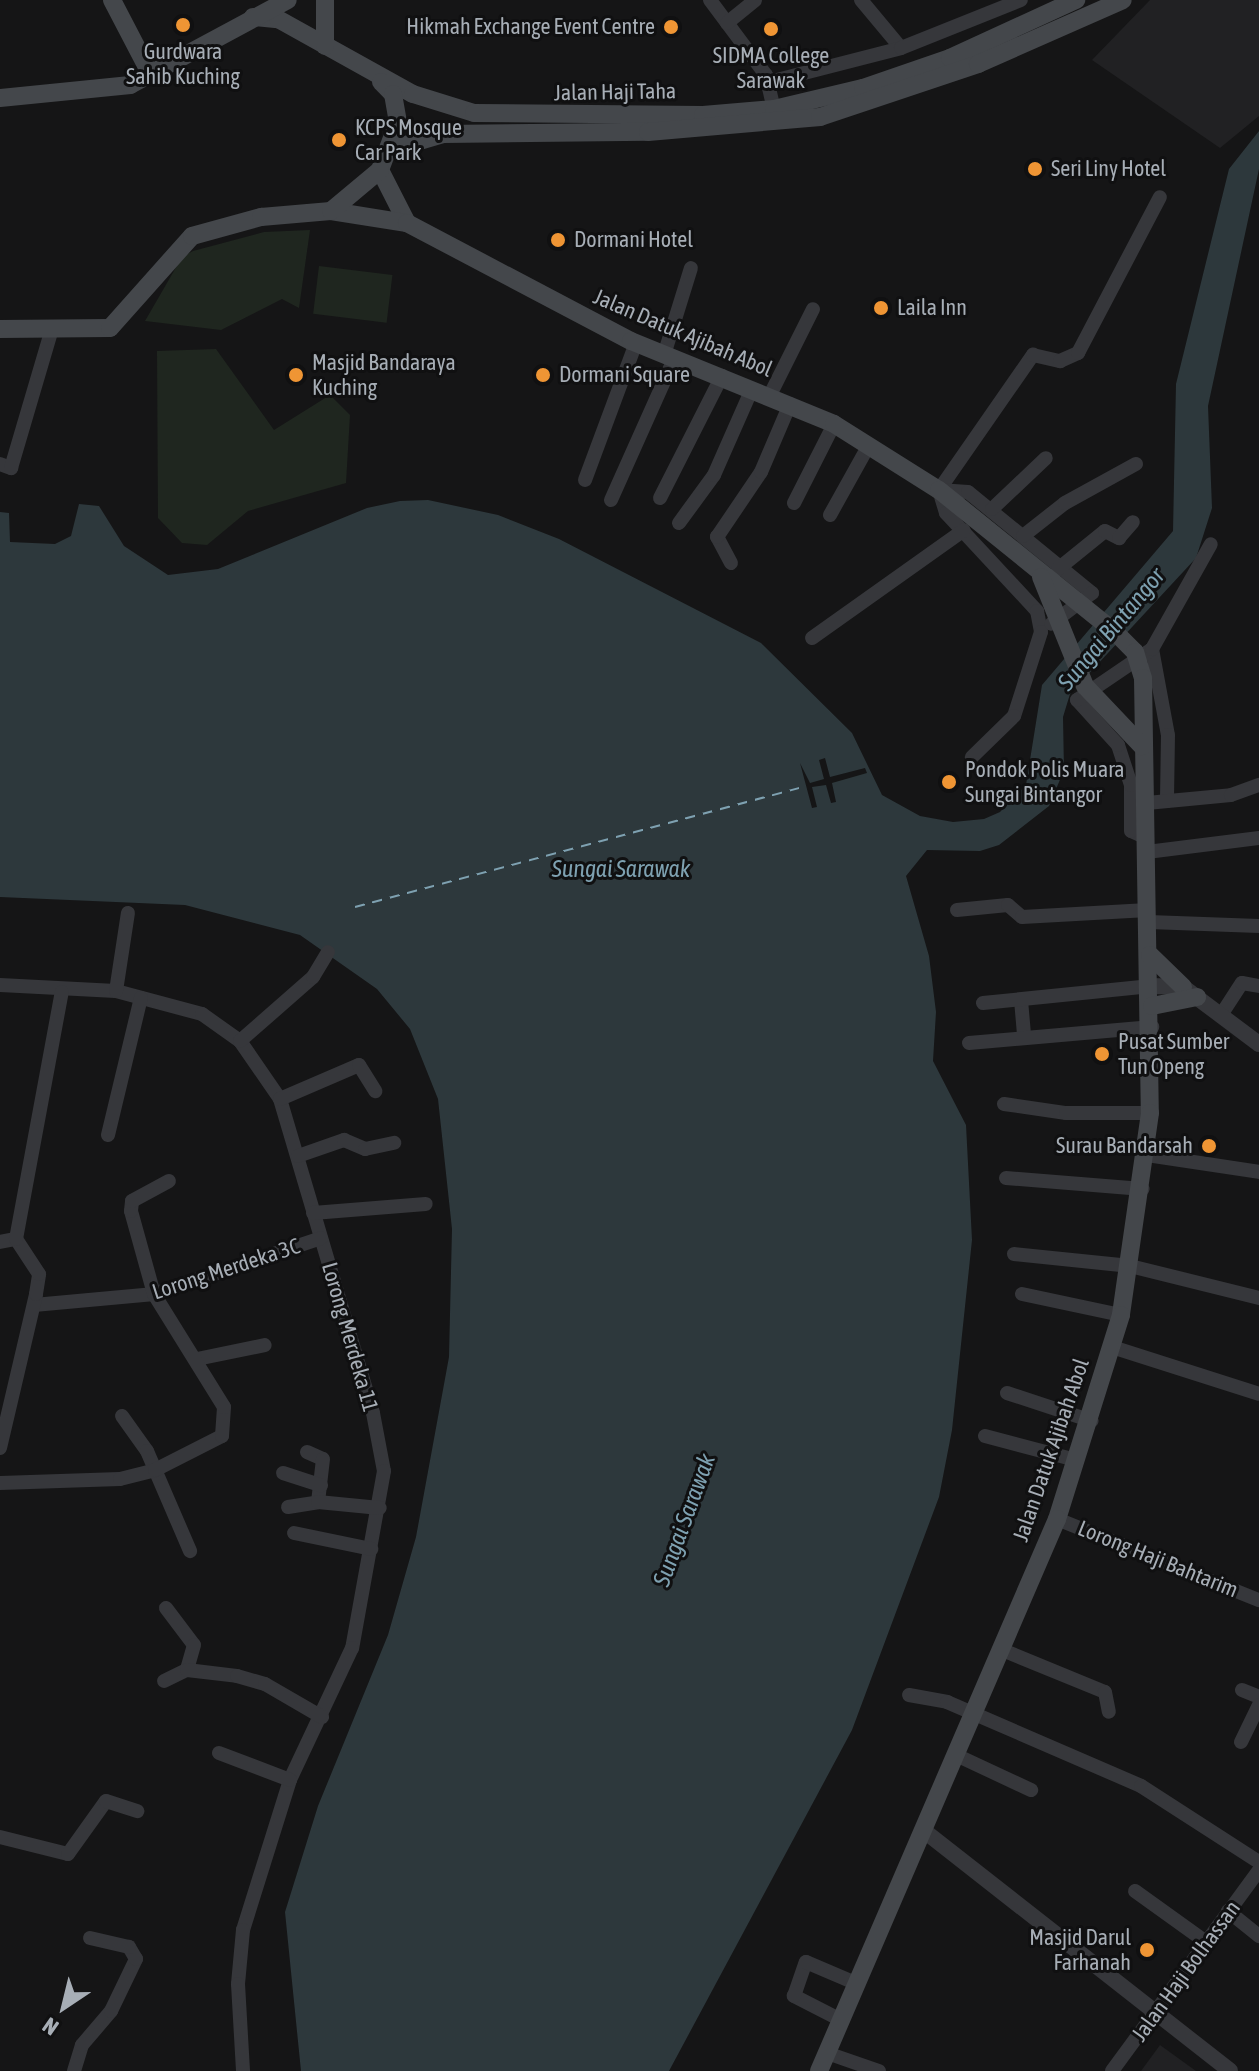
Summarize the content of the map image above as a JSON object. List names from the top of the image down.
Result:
{
  "streets": {
    "main road": ["Jalan Haji Taha", "Jalan Datuk Ajibah Abol"],
    "street": [
      "Lorong Merdeka 3C",
      "Lorong Merdeka 11",
      "Lorong Haji Bahtarim",
      "Jalan Haji Bolhassan"
    ]
  },
  "crossings": [
    ["Jalan Datuk Ajibah Abol", "Lorong Haji Bahtarim"],
    ["Lorong Merdeka 3C", "Lorong Merdeka 11"]
  ],
  "water": ["Sungai Bintangor", "Sungai Sarawak"],
  "places": [
    "Gurdwara Sahib Kuching",
    "Hikmah Exchange Event Centre",
    "SIDMA College Sarawak",
    "KCPS Mosque Car Park",
    "Seri Liny Hotel",
    "Dormani Hotel",
    "Laila Inn",
    "Masjid Bandaraya Kuching",
    "Dormani Square",
    "Pondok Polis Muara Sungai Bintangor",
    "Pusat Sumber Tun Openg",
    "Surau Bandarsah",
    "Masjid Darul Farhanah"
  ],
  "north": "bottom left"
}
